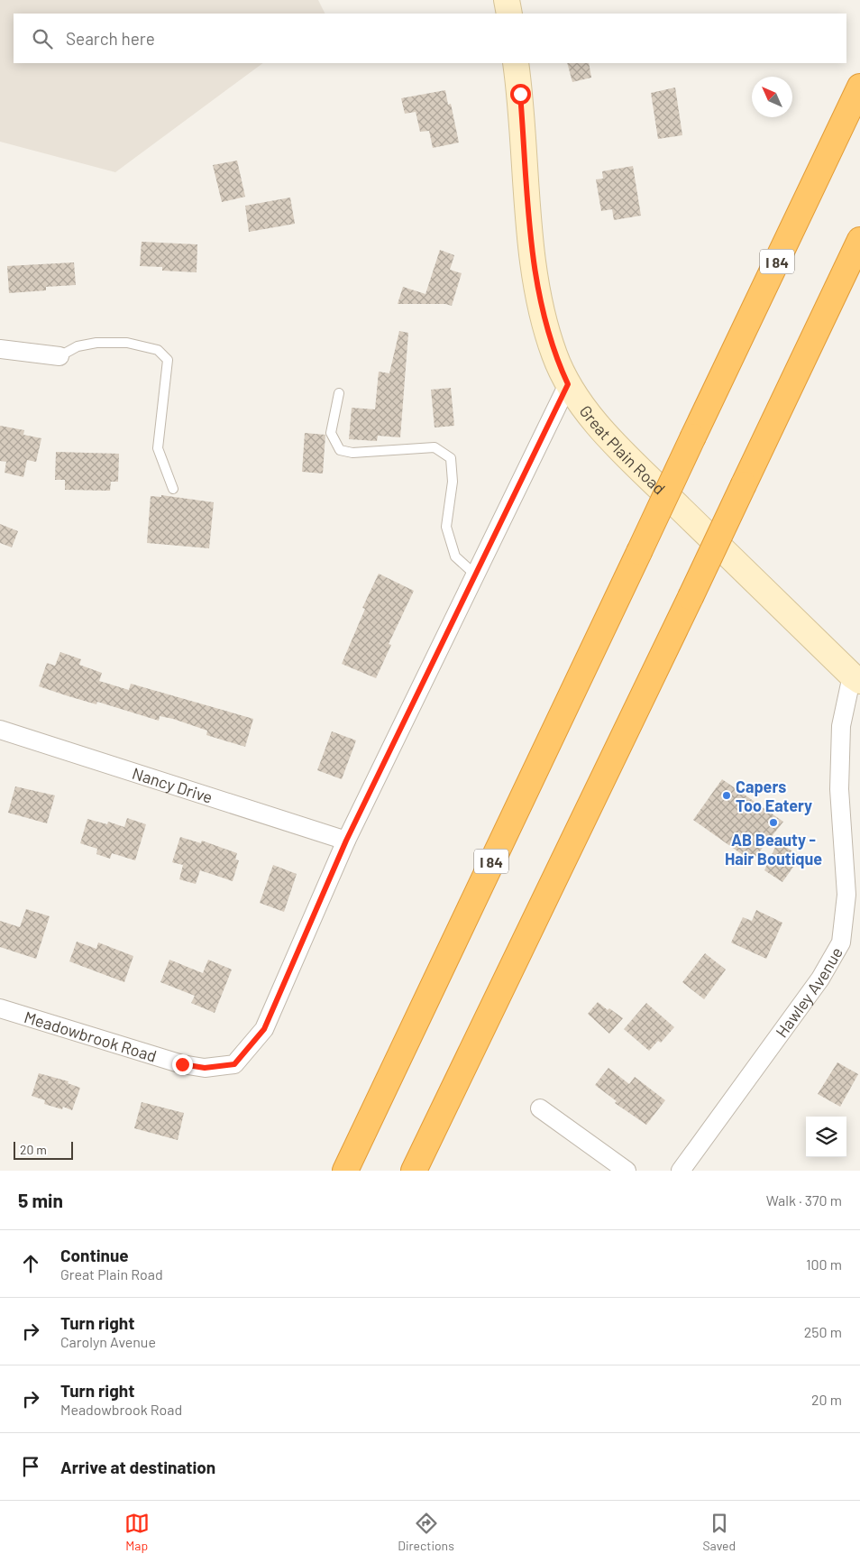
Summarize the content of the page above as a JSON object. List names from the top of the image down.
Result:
{
  "streets": {
    "highway": ["I 84"],
    "main road": ["Great Plain Road"],
    "street": ["Nancy Drive", "Hawley Avenue", "Meadowbrook Road"]
  },
  "crossings": [
    ["Great Plain Road", "Hawley Avenue"],
    ["Nancy Drive", "Meadowbrook Road"]
  ],
  "places": ["Capers Too Eatery", "AB Beauty - Hair Boutique"],
  "scale_bar": "20 m",
  "north": "top left",
  "page": {
    "search": "Search here",
    "scale": "20 m",
    "heading": ["5 min", "Walk · 370 m"],
    "list": [
      ["Continue", "Great Plain Road", "100 m"],
      ["Turn right", "Carolyn Avenue", "250 m"],
      ["Turn right", "Meadowbrook Road", "20 m"],
      "Arrive at destination"
    ],
    "nav": ["Map", "Directions", "Saved"]
  }
}
